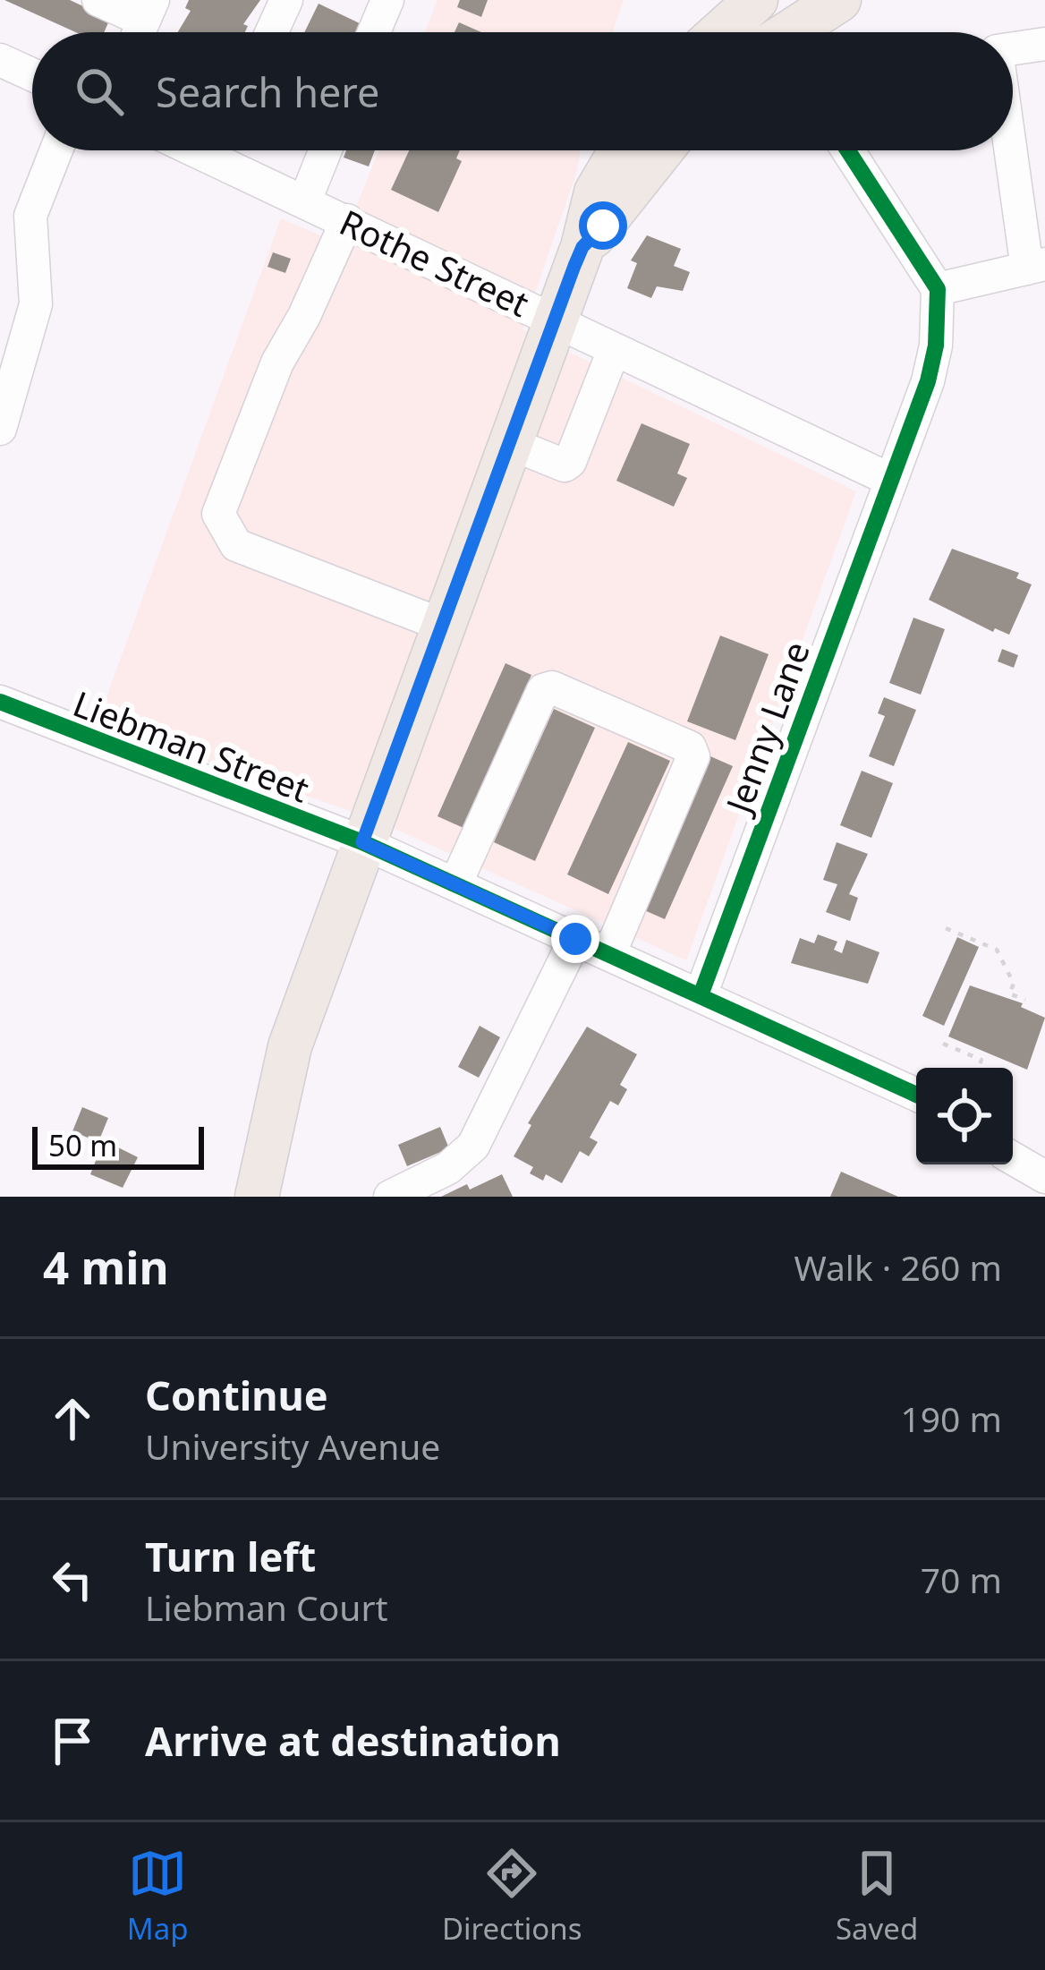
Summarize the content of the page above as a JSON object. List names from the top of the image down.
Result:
{
  "streets": {
    "street": ["Rothe Street", "Jenny Lane", "Liebman Street"]
  },
  "crossings": [
    ["Rothe Street", "Jenny Lane"],
    ["Jenny Lane", "Liebman Street"]
  ],
  "scale_bar": "50 m",
  "page": {
    "search": "Search here",
    "scale": "50 m",
    "heading": ["4 min", "Walk · 260 m"],
    "list": [
      ["Continue", "University Avenue", "190 m"],
      ["Turn left", "Liebman Court", "70 m"],
      "Arrive at destination"
    ],
    "nav": ["Map", "Directions", "Saved"]
  }
}
